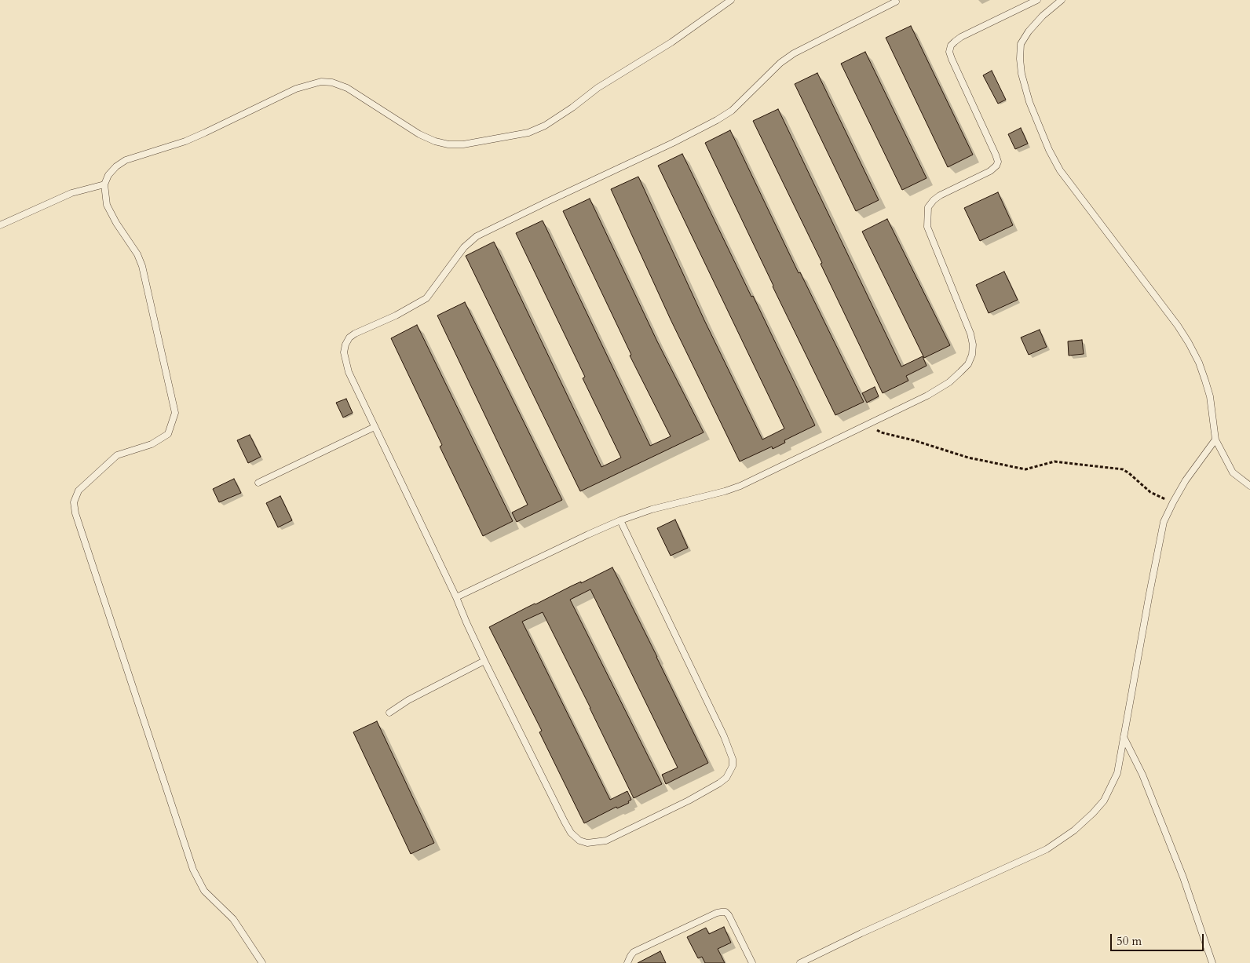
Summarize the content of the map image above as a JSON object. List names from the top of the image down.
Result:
{
  "scale_bar": "50 m"
}
